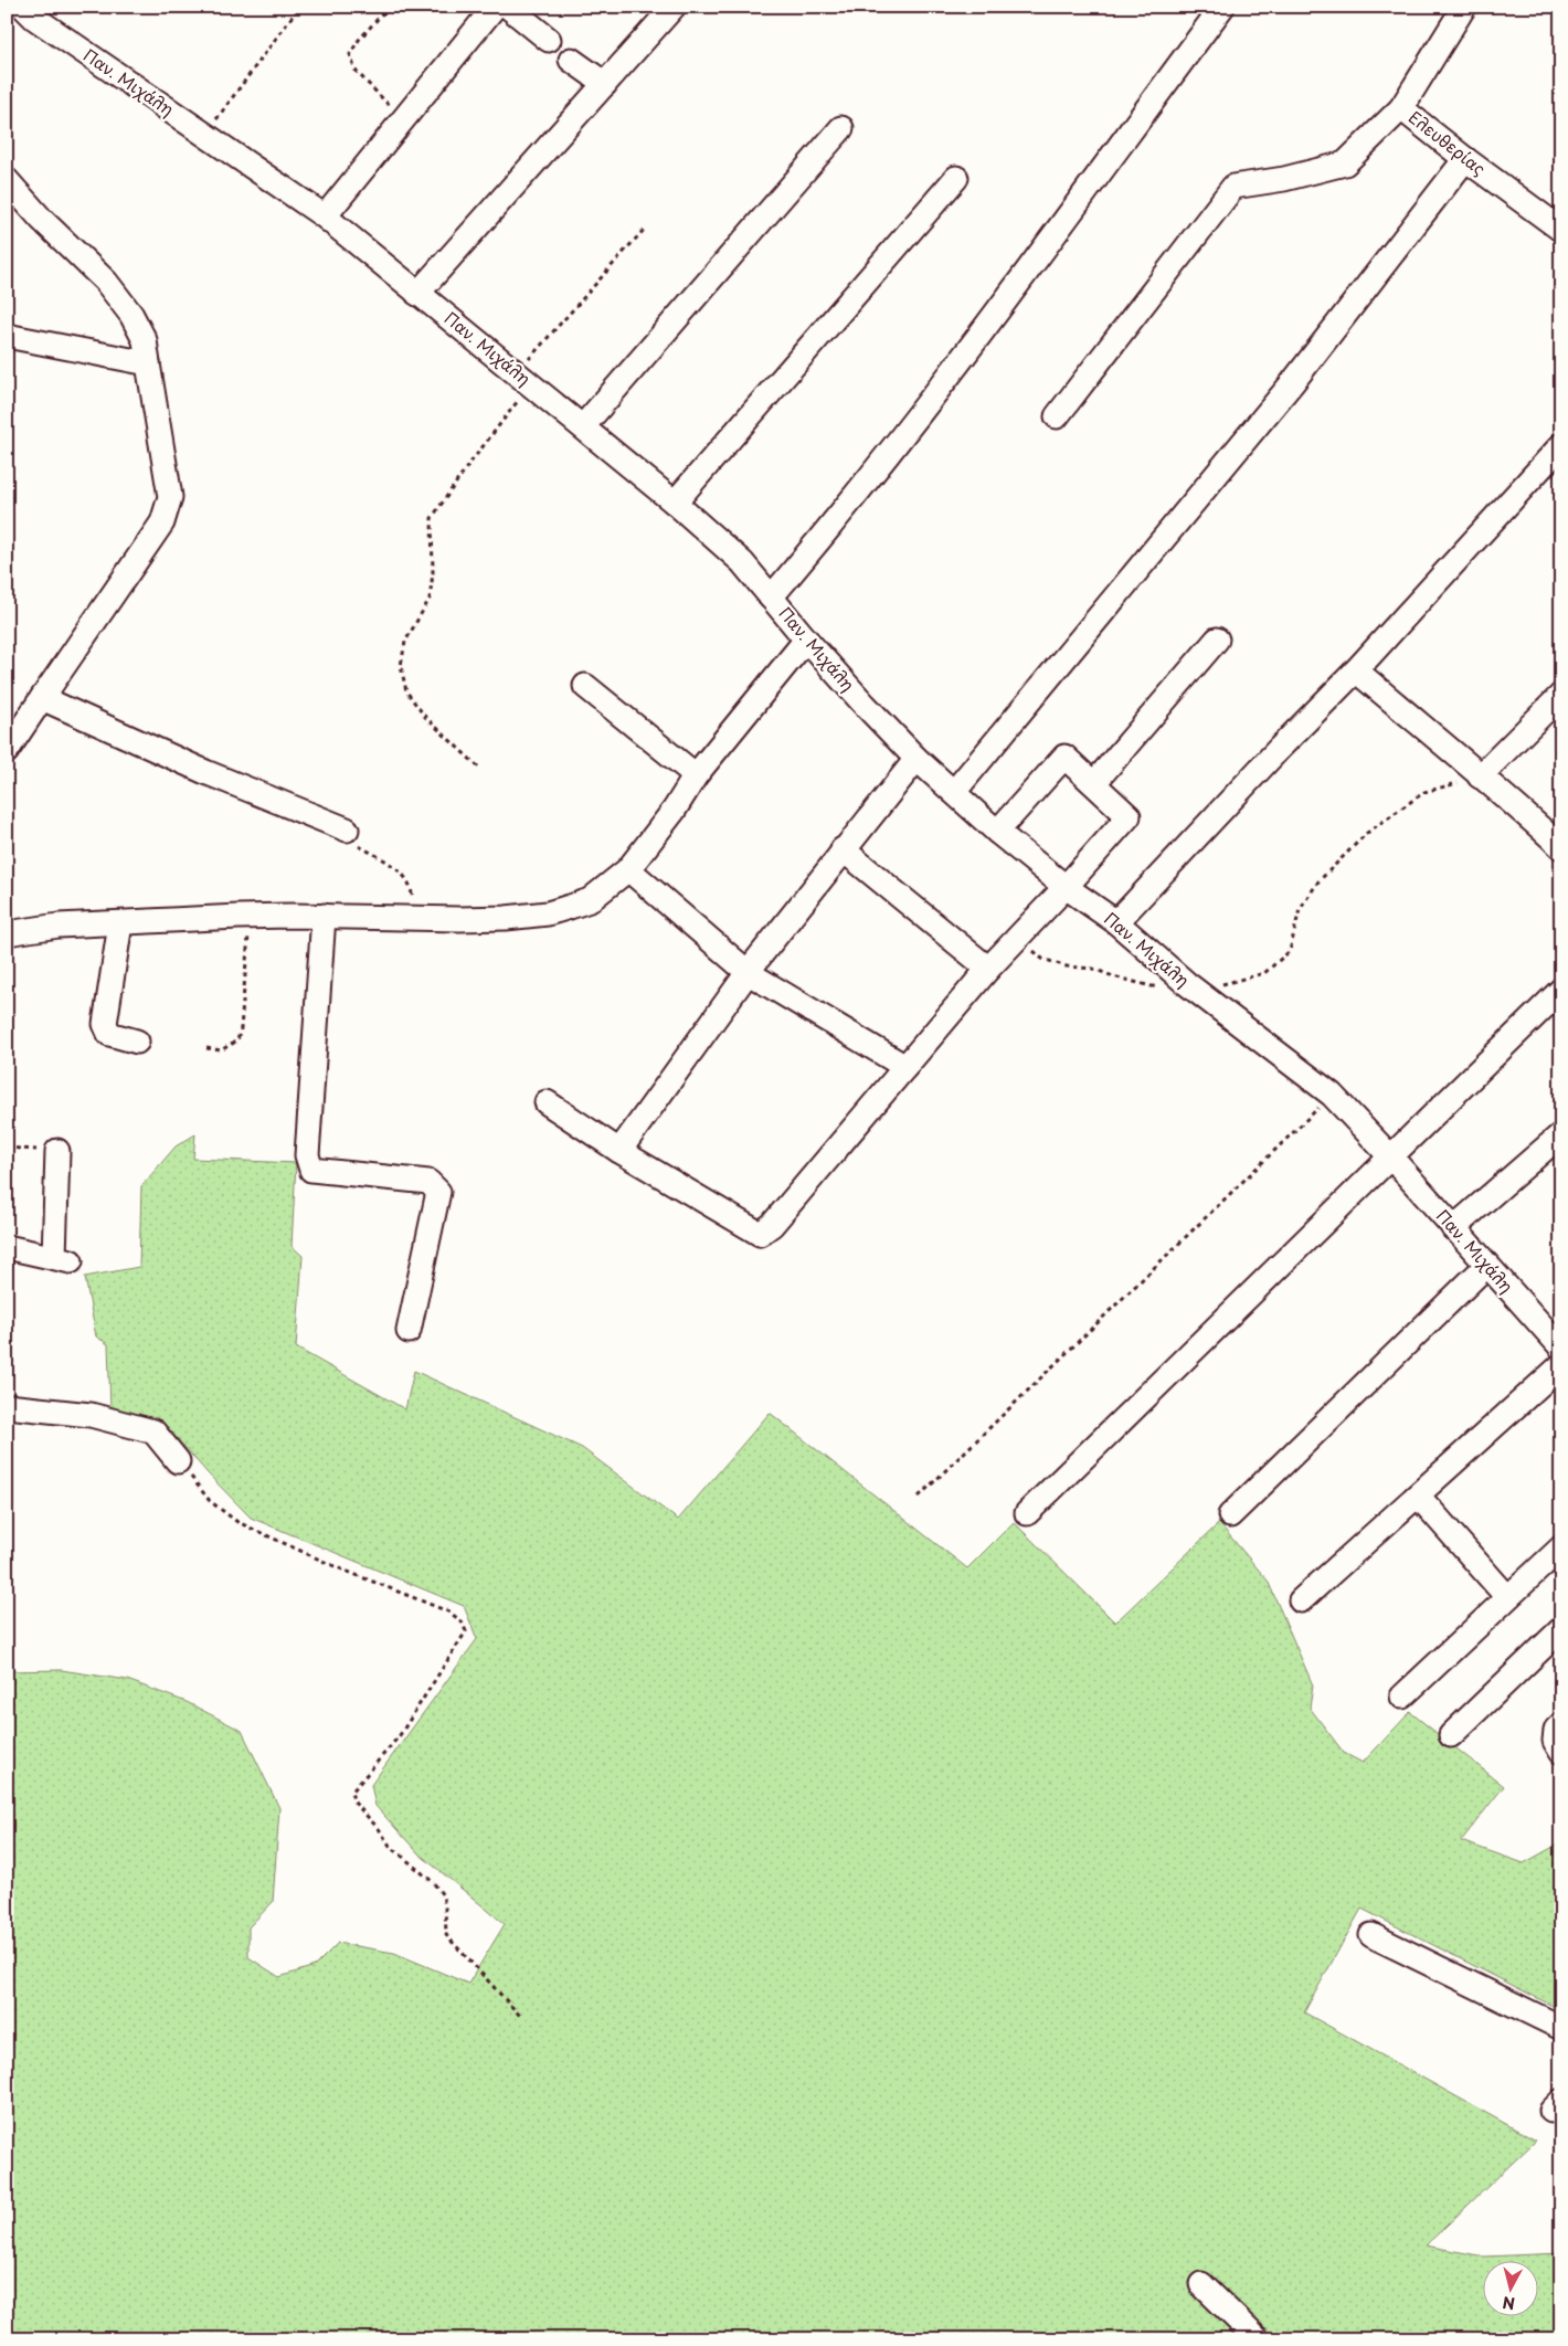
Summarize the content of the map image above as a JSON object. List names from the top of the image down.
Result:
{
  "streets": {
    "street": ["Παν. Μιχάλη", "Ελευθερίας"]
  },
  "north": "bottom"
}
